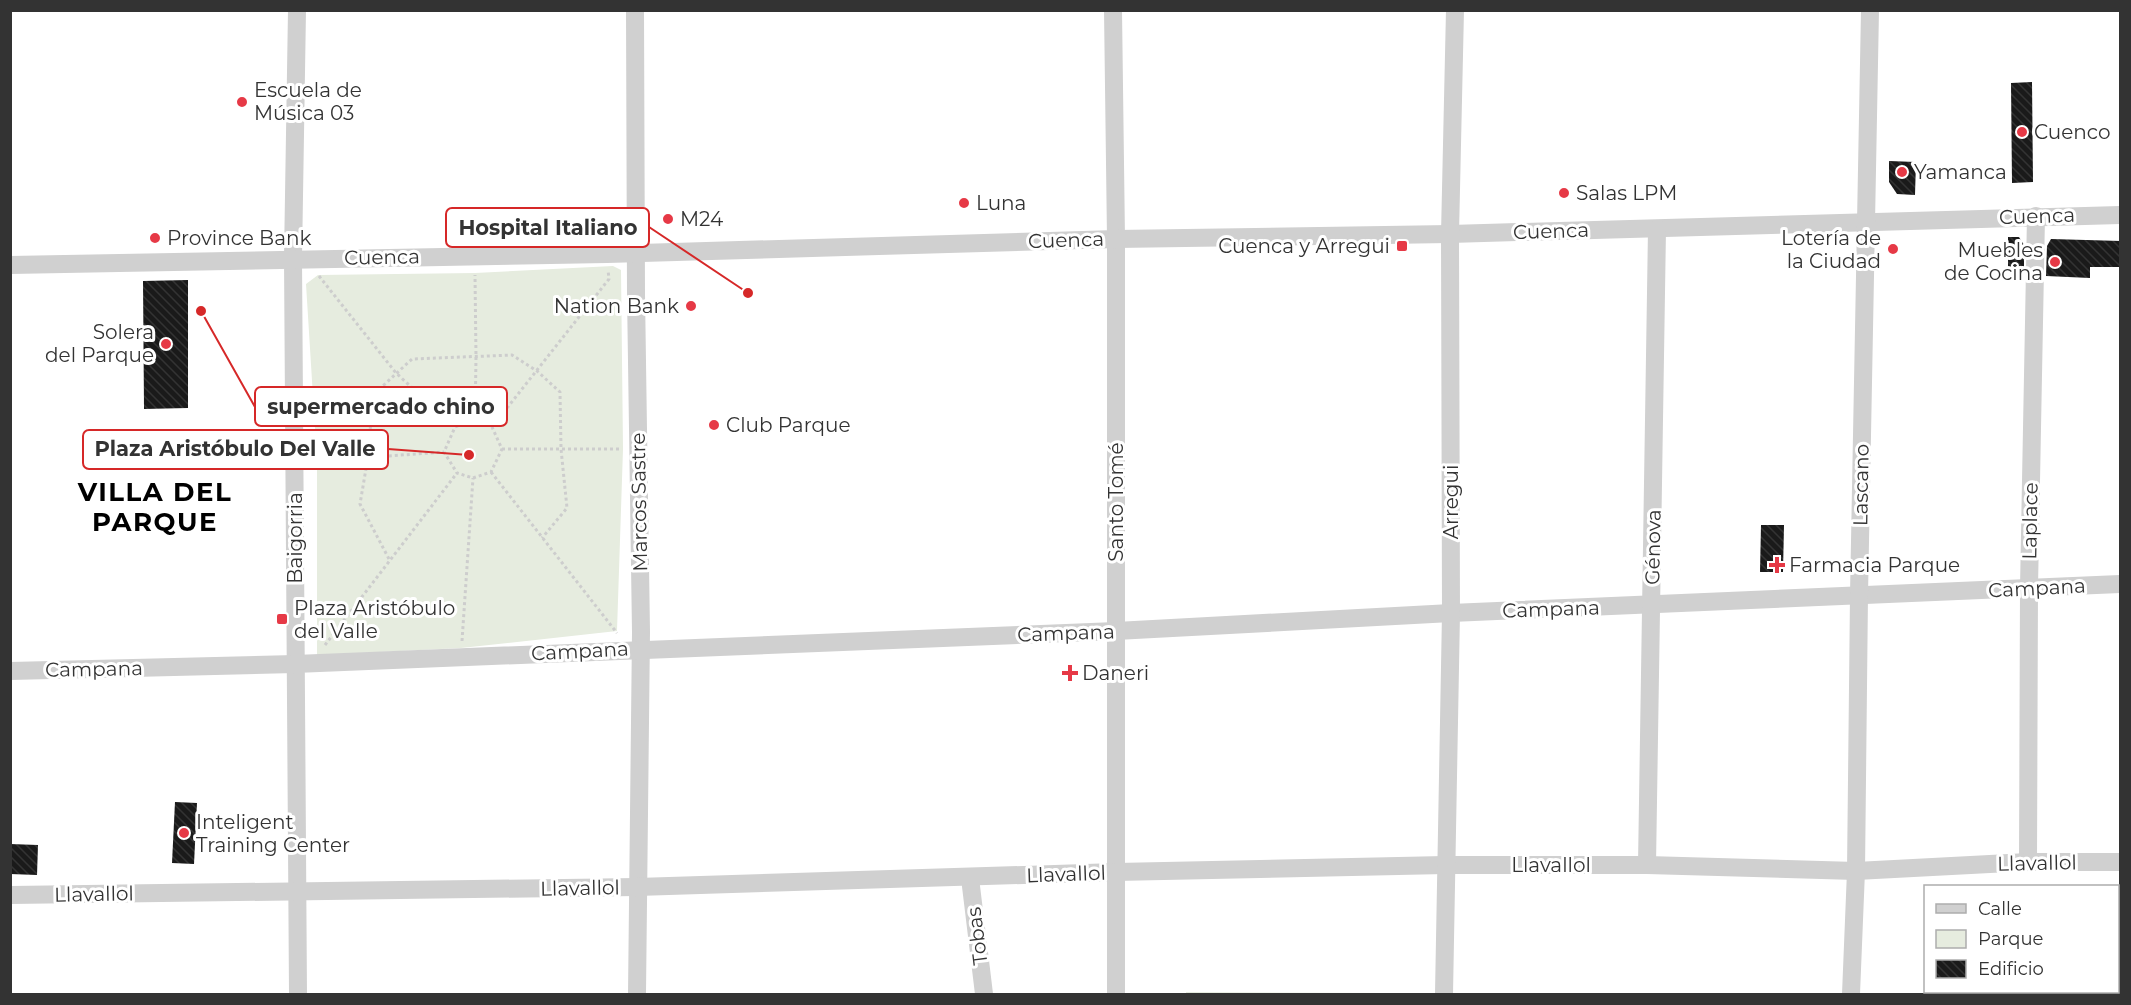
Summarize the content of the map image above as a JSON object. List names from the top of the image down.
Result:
{
  "streets": {
    "street": [
      "Cuenca",
      "Lascano",
      "Marcos Sastre",
      "Santo Tomé",
      "Arregui",
      "Laplace",
      "Baigorria",
      "Génova",
      "Campana",
      "Llavallol",
      "Tobas"
    ]
  },
  "crossings": [
    ["Cuenca", "Lascano"],
    ["Cuenca", "Marcos Sastre"],
    ["Cuenca", "Santo Tomé"],
    ["Cuenca", "Arregui"],
    ["Cuenca", "Laplace"],
    ["Cuenca", "Baigorria"],
    ["Cuenca", "Génova"],
    ["Lascano", "Campana"],
    ["Lascano", "Llavallol"],
    ["Marcos Sastre", "Campana"],
    ["Marcos Sastre", "Llavallol"],
    ["Santo Tomé", "Campana"],
    ["Santo Tomé", "Llavallol"],
    ["Arregui", "Campana"],
    ["Arregui", "Llavallol"],
    ["Laplace", "Campana"],
    ["Laplace", "Llavallol"],
    ["Baigorria", "Campana"],
    ["Baigorria", "Llavallol"],
    ["Génova", "Campana"],
    ["Génova", "Llavallol"],
    ["Llavallol", "Tobas"]
  ],
  "districts": ["VILLA DEL PARQUE"],
  "places": {
    "other": [
      "Escuela de Música 03",
      "Cuenco",
      "Yamanca",
      "Salas LPM",
      "Luna",
      "M24",
      "Province Bank",
      "Lotería de la Ciudad",
      "Muebles de Cocina",
      "Hospital Italiano",
      "Nation Bank",
      "supermercado chino",
      "Solera del Parque",
      "Club Parque",
      "Plaza Aristóbulo Del Valle",
      "Inteligent Training Center"
    ],
    "transit": ["Cuenca y Arregui", "Plaza Aristóbulo del Valle"],
    "health": ["Farmacia Parque", "Daneri"]
  },
  "legend": ["Calle", "Parque", "Edificio"]
}
